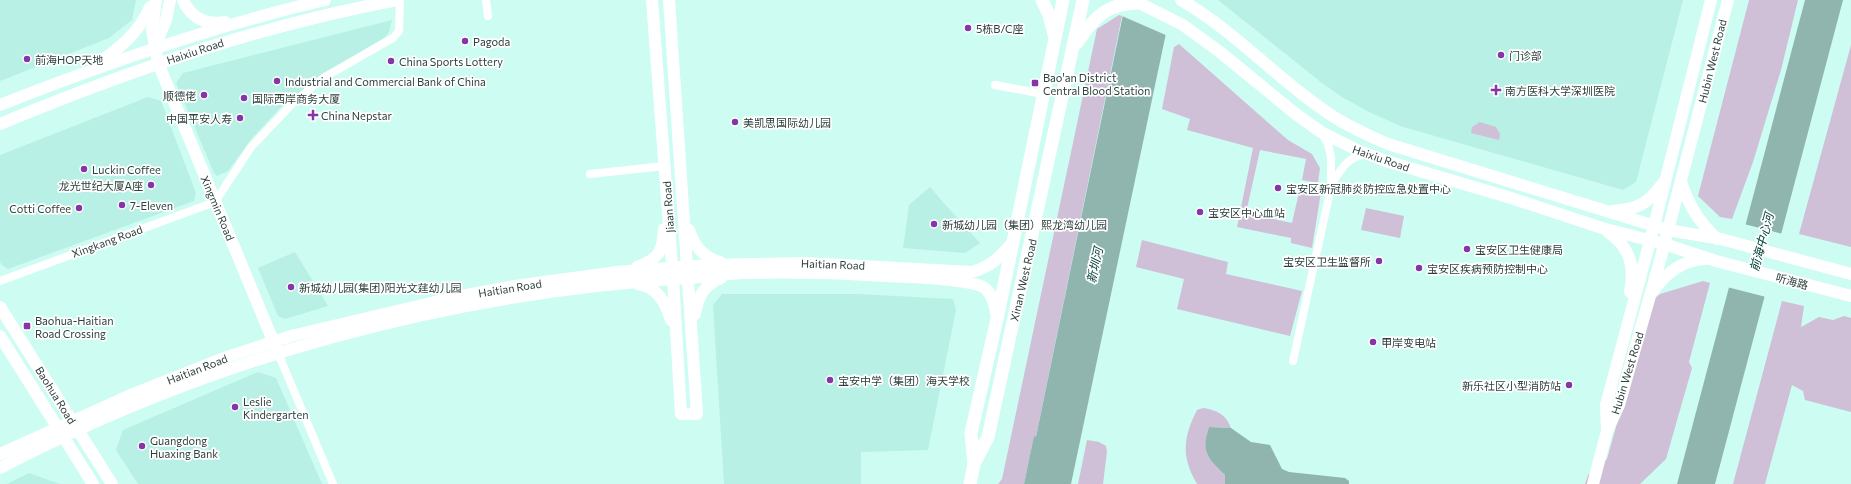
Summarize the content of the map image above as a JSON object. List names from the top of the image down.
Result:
{
  "streets": {
    "main road": [
      "Haixiu Road",
      "Hubin West Road",
      "Jiaan Road",
      "Xingmin Road",
      "Haitian Road",
      "Xinan West Road",
      "听海路",
      "Baohua Road"
    ],
    "street": ["Xingkang Road"]
  },
  "crossings": [
    ["Haixiu Road", "Hubin West Road"],
    ["Haixiu Road", "Xingmin Road"],
    ["Haixiu Road", "听海路"],
    ["Hubin West Road", "听海路"],
    ["Jiaan Road", "Haitian Road"],
    ["Xingmin Road", "Xingkang Road"],
    ["Xingmin Road", "Haitian Road"],
    ["Haitian Road", "Xinan West Road"],
    ["Haitian Road", "Baohua Road"]
  ],
  "water": ["前海中心河", "新圳河"],
  "places": {
    "other": [
      "5栋B/C座",
      "Pagoda",
      "门诊部",
      "前海HOP天地",
      "China Sports Lottery",
      "Industrial and Commercial Bank of China",
      "顺德佬",
      "国际西岸商务大厦",
      "中国平安人寿",
      "美凯思国际幼儿园",
      "Luckin Coffee",
      "龙光世纪大厦A座",
      "宝安区新冠肺炎防控应急处置中心",
      "7-Eleven",
      "Cotti Coffee",
      "宝安区中心血站",
      "新城幼儿园（集团）熙龙湾幼儿园",
      "宝安区卫生健康局",
      "宝安区卫生监督所",
      "宝安区疾病预防控制中心",
      "新城幼儿园(集团)阳光文莛幼儿园",
      "甲岸变电站",
      "宝安中学（集团）海天学校",
      "新乐社区小型消防站",
      "Leslie Kindergarten",
      "Guangdong Huaxing Bank"
    ],
    "transit": ["Bao'an District Central Blood Station", "Baohua-Haitian Road Crossing"],
    "health": ["南方医科大学深圳医院", "China Nepstar"]
  }
}
